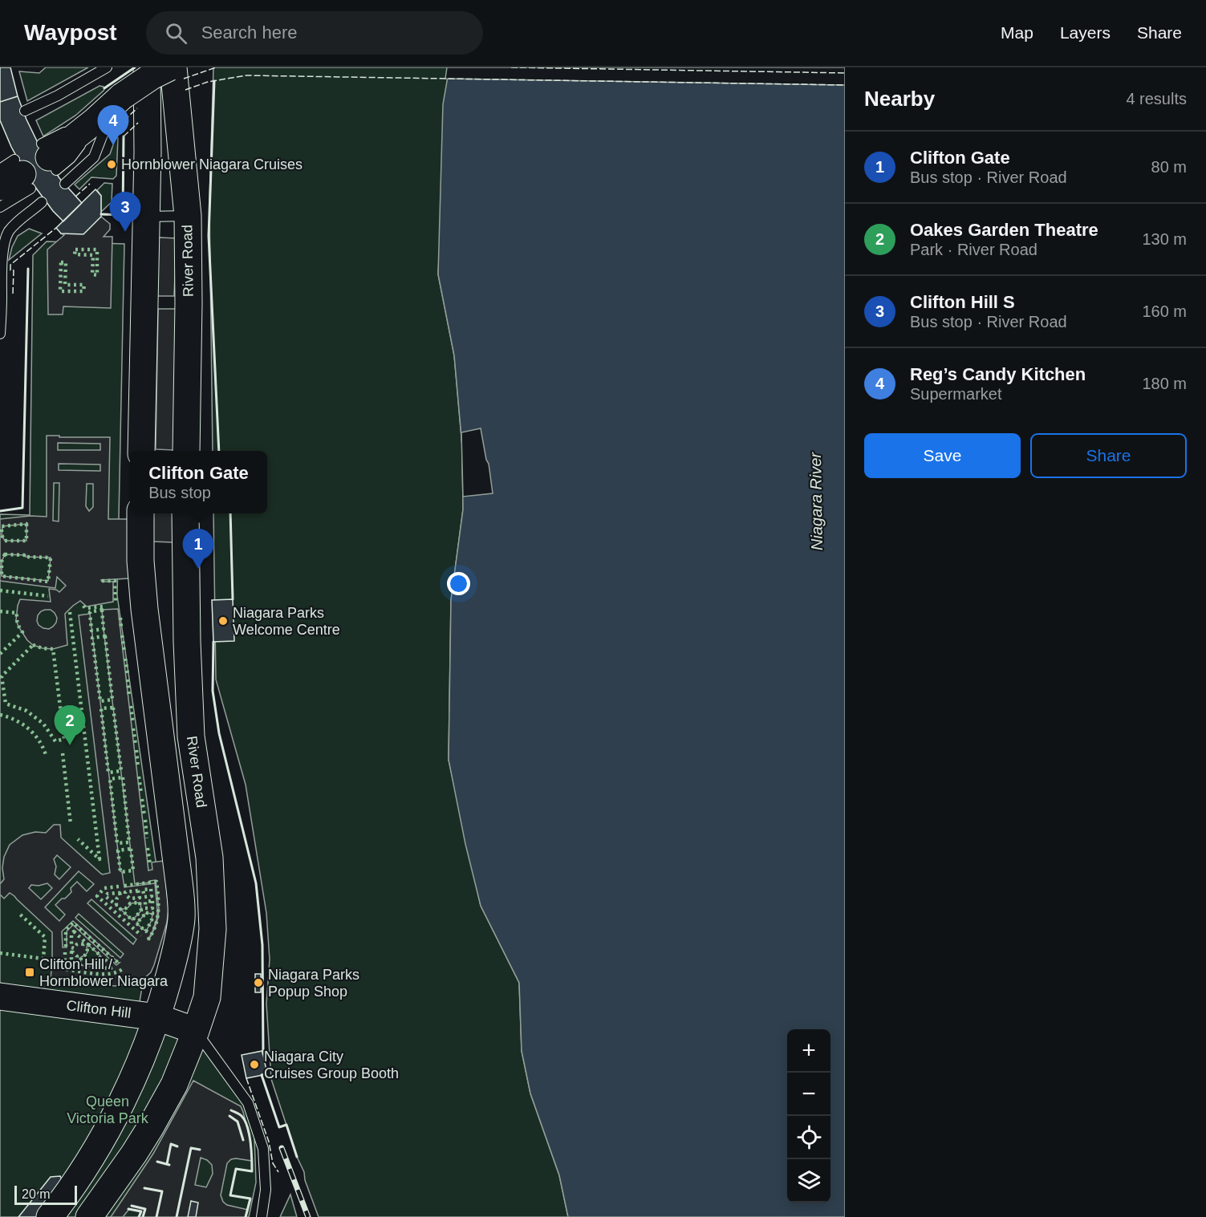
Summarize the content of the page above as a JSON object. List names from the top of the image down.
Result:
{
  "streets": {
    "main road": ["River Road", "Clifton Hill"]
  },
  "crossings": [
    ["River Road", "Clifton Hill"]
  ],
  "water": ["Niagara River"],
  "parks": ["Queen Victoria Park"],
  "places": {
    "other": [
      "Hornblower Niagara Cruises",
      "Niagara Parks Welcome Centre",
      "Niagara Parks Popup Shop",
      "Niagara City Cruises Group Booth"
    ],
    "transit": ["Clifton Hill / Hornblower Niagara"]
  },
  "scale_bar": "20 m",
  "page": {
    "header": "Waypost",
    "search": "Search here",
    "nav": ["Map", "Layers", "Share"],
    "heading": ["Nearby", "4 results"],
    "pins": [
      "4",
      "3",
      "1",
      "2"
    ],
    "list": [
      {
        "mark": "1",
        "name": "Clifton Gate",
        "note": "Bus stop · River Road",
        "value": "80 m"
      },
      {
        "mark": "2",
        "name": "Oakes Garden Theatre",
        "note": "Park · River Road",
        "value": "130 m"
      },
      {
        "mark": "3",
        "name": "Clifton Hill S",
        "note": "Bus stop · River Road",
        "value": "160 m"
      },
      {
        "mark": "4",
        "name": "Reg’s Candy Kitchen",
        "note": "Supermarket",
        "value": "180 m"
      }
    ],
    "buttons": ["Save", "Share"],
    "popup": ["Clifton Gate", "Bus stop"],
    "map_buttons": ["+", "−"],
    "scale": "20 m"
  }
}
